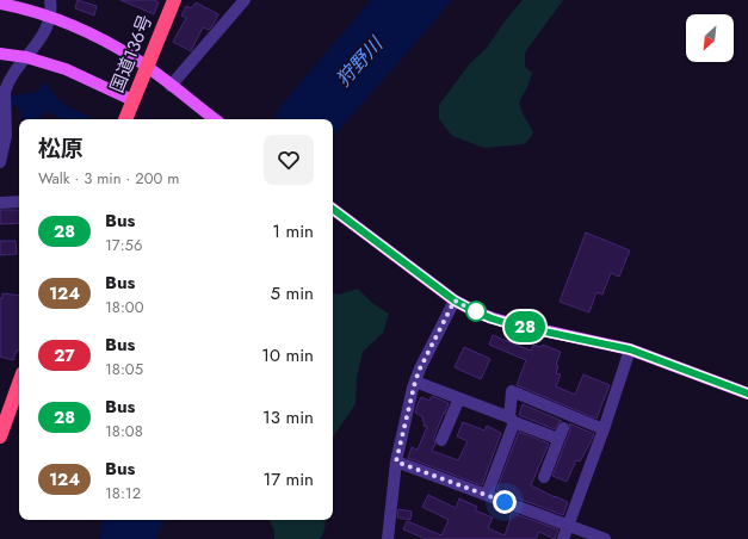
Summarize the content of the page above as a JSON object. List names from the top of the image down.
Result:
{
  "streets": {
    "highway": ["国道136号"]
  },
  "water": ["狩野川"],
  "lines": ["bus line 28"],
  "north": "bottom left",
  "page": {
    "on_map": "28",
    "heading": ["松原", "Walk · 3 min · 200 m"],
    "list": [
      {
        "mark": "28",
        "name": "Bus",
        "note": "17:56",
        "value": "1 min"
      },
      {
        "mark": "124",
        "name": "Bus",
        "note": "18:00",
        "value": "5 min"
      },
      {
        "mark": "27",
        "name": "Bus",
        "note": "18:05",
        "value": "10 min"
      },
      {
        "mark": "28",
        "name": "Bus",
        "note": "18:08",
        "value": "13 min"
      },
      {
        "mark": "124",
        "name": "Bus",
        "note": "18:12",
        "value": "17 min"
      }
    ]
  }
}
